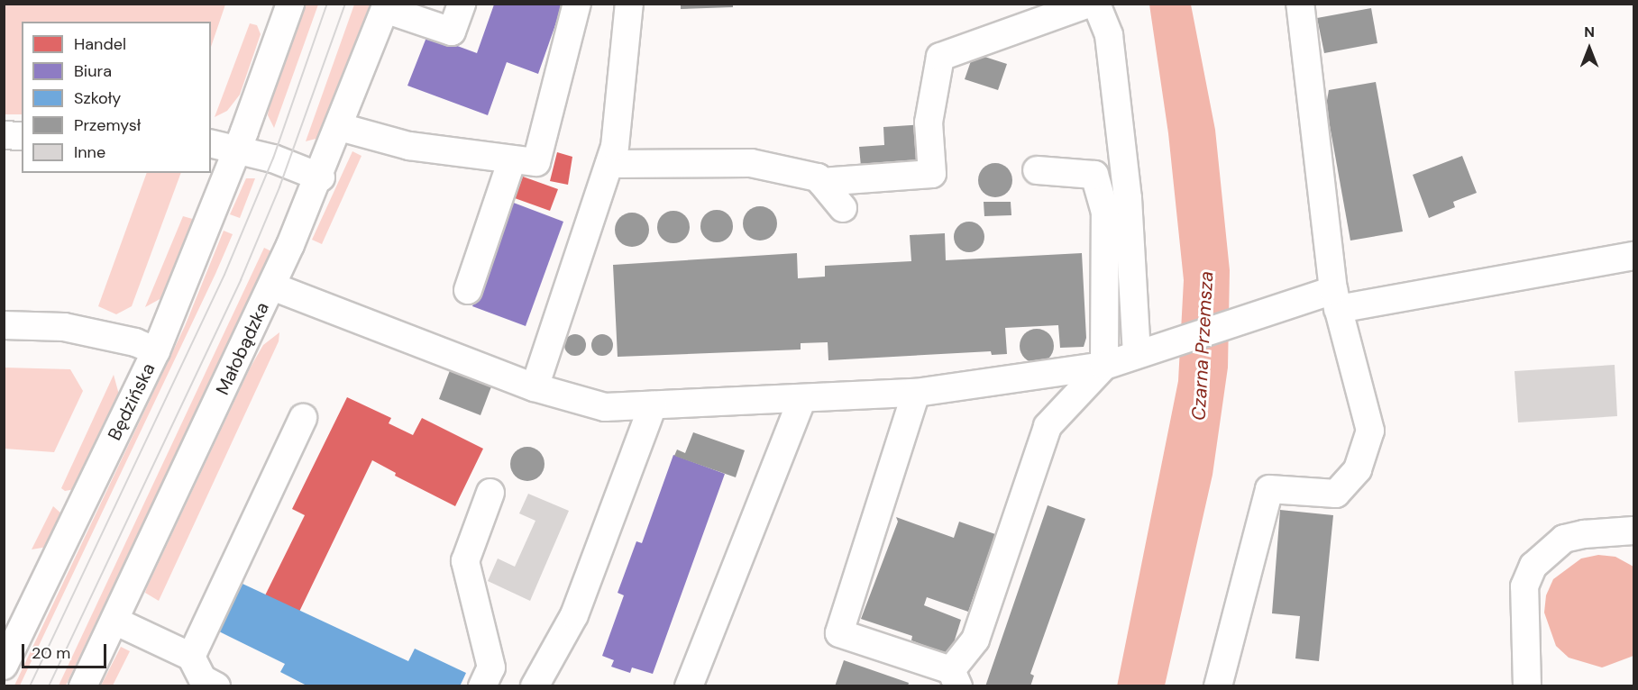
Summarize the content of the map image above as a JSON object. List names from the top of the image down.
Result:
{
  "streets": {
    "street": ["Małobądzka", "Będzińska"]
  },
  "water": ["Czarna Przemsza"],
  "legend": [
    "Handel",
    "Biura",
    "Szkoły",
    "Przemysł",
    "Inne"
  ],
  "scale_bar": "20 m",
  "north": "top"
}
